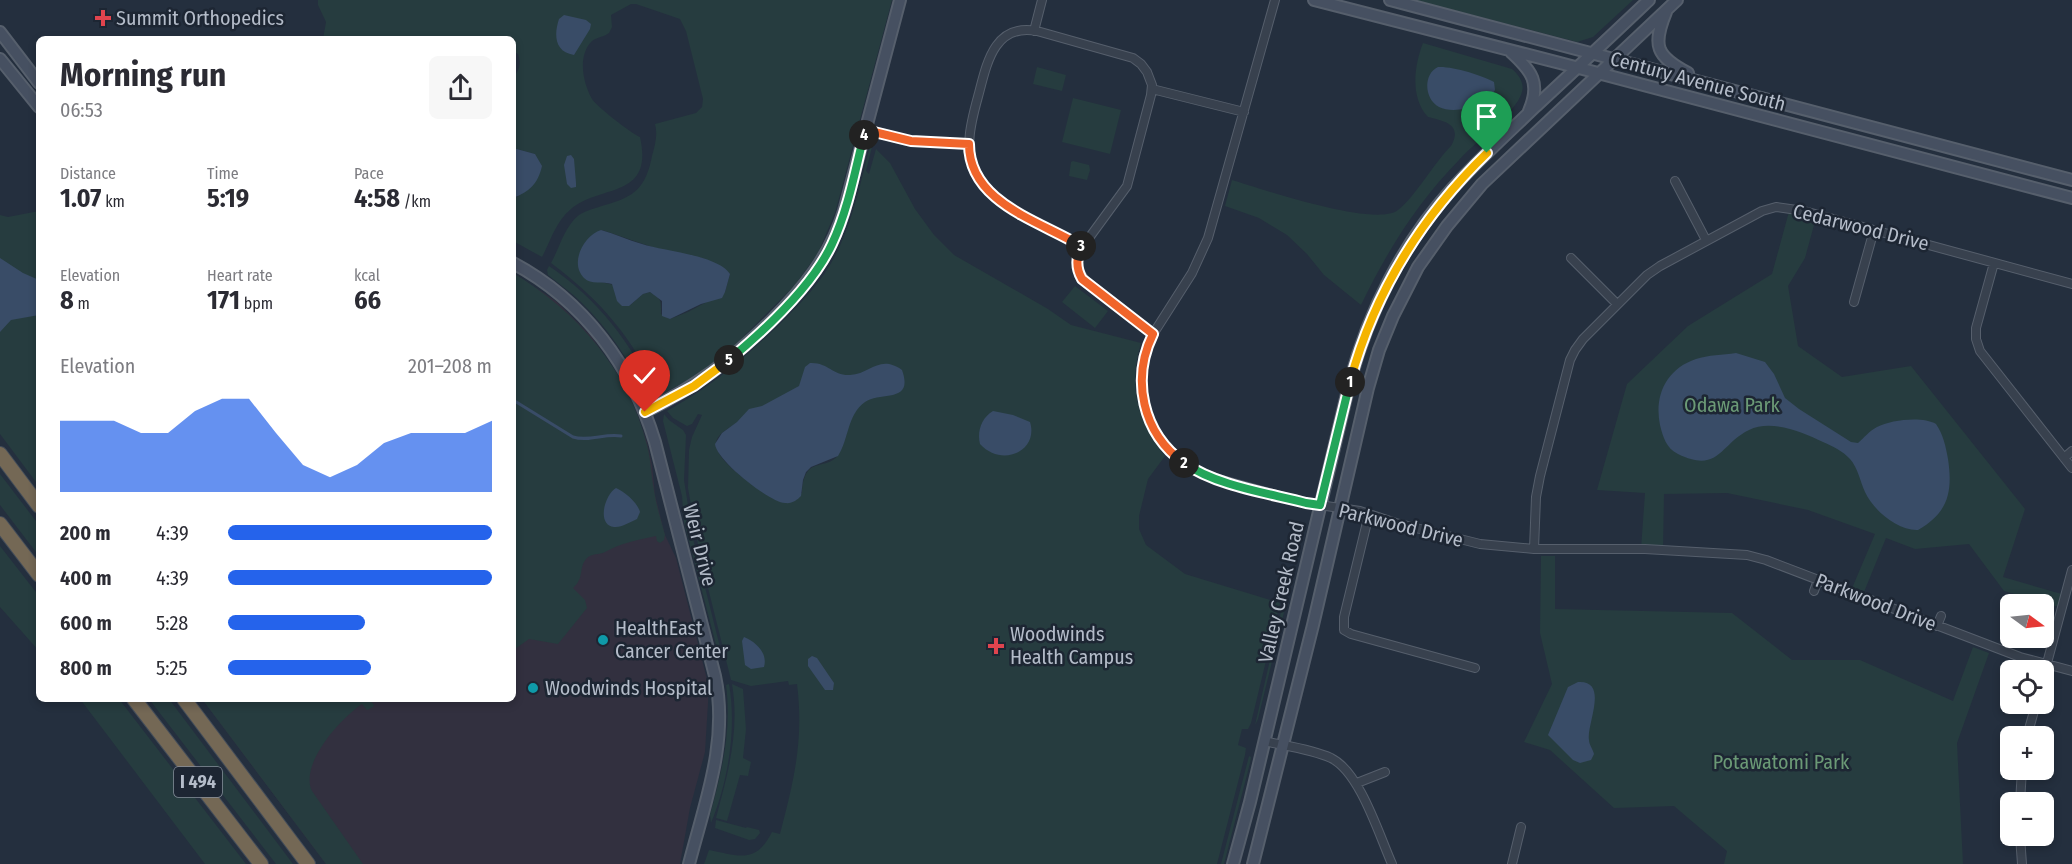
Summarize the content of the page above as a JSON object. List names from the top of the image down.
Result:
{
  "streets": {
    "highway": ["I 494"],
    "main road": ["Century Avenue South", "Weir Drive", "Valley Creek Road"],
    "street": ["Cedarwood Drive", "Parkwood Drive"]
  },
  "crossings": [
    ["Century Avenue South", "Valley Creek Road"],
    ["Cedarwood Drive", "Parkwood Drive"],
    ["Parkwood Drive", "Valley Creek Road"]
  ],
  "parks": ["Odawa Park", "Potawatomi Park"],
  "places": {
    "health": ["Summit Orthopedics", "Woodwinds Health Campus"],
    "other": ["HealthEast Cancer Center", "Woodwinds Hospital"]
  },
  "north": "right",
  "page": {
    "heading": ["Morning run", "06:53"],
    "pins": [
      "4",
      "3",
      "5",
      "1",
      "2"
    ],
    "stats": [
      ["Distance", "1.07 km"],
      ["Time", "5:19"],
      ["Pace", "4:58 /km"],
      ["Elevation", "8 m"],
      ["Heart rate", "171 bpm"],
      ["kcal", "66"]
    ],
    "chart": ["Elevation", "201–208 m"],
    "list": [
      {
        "name": "200 m",
        "note": "4:39"
      },
      {
        "name": "400 m",
        "note": "4:39"
      },
      {
        "name": "600 m",
        "note": "5:28"
      },
      {
        "name": "800 m",
        "note": "5:25"
      }
    ],
    "map_buttons": ["+", "−"]
  }
}
